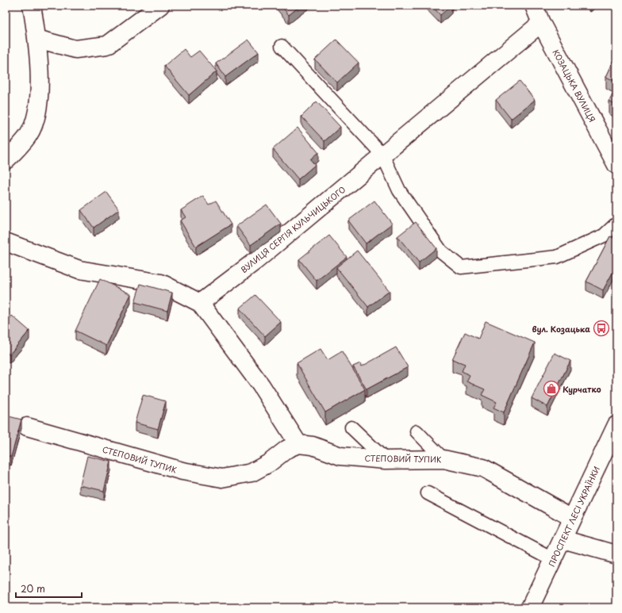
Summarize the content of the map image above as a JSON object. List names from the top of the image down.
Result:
{
  "streets": {
    "street": [
      "КОЗАЦЬКА ВУЛИЦЯ",
      "ВУЛИЦЯ СЕРГІЯ КУЛЬЧИЦЬКОГО",
      "СТЕПОВИЙ ТУПИК",
      "ПРОСПЕКТ ЛЕСІ УКРАЇНКИ"
    ]
  },
  "crossings": [
    ["КОЗАЦЬКА ВУЛИЦЯ", "ВУЛИЦЯ СЕРГІЯ КУЛЬЧИЦЬКОГО"],
    ["СТЕПОВИЙ ТУПИК", "ПРОСПЕКТ ЛЕСІ УКРАЇНКИ"]
  ],
  "places": {
    "bus stop": ["вул. Козацька"],
    "shop": ["Курчатко"]
  },
  "scale_bar": "20 m"
}
